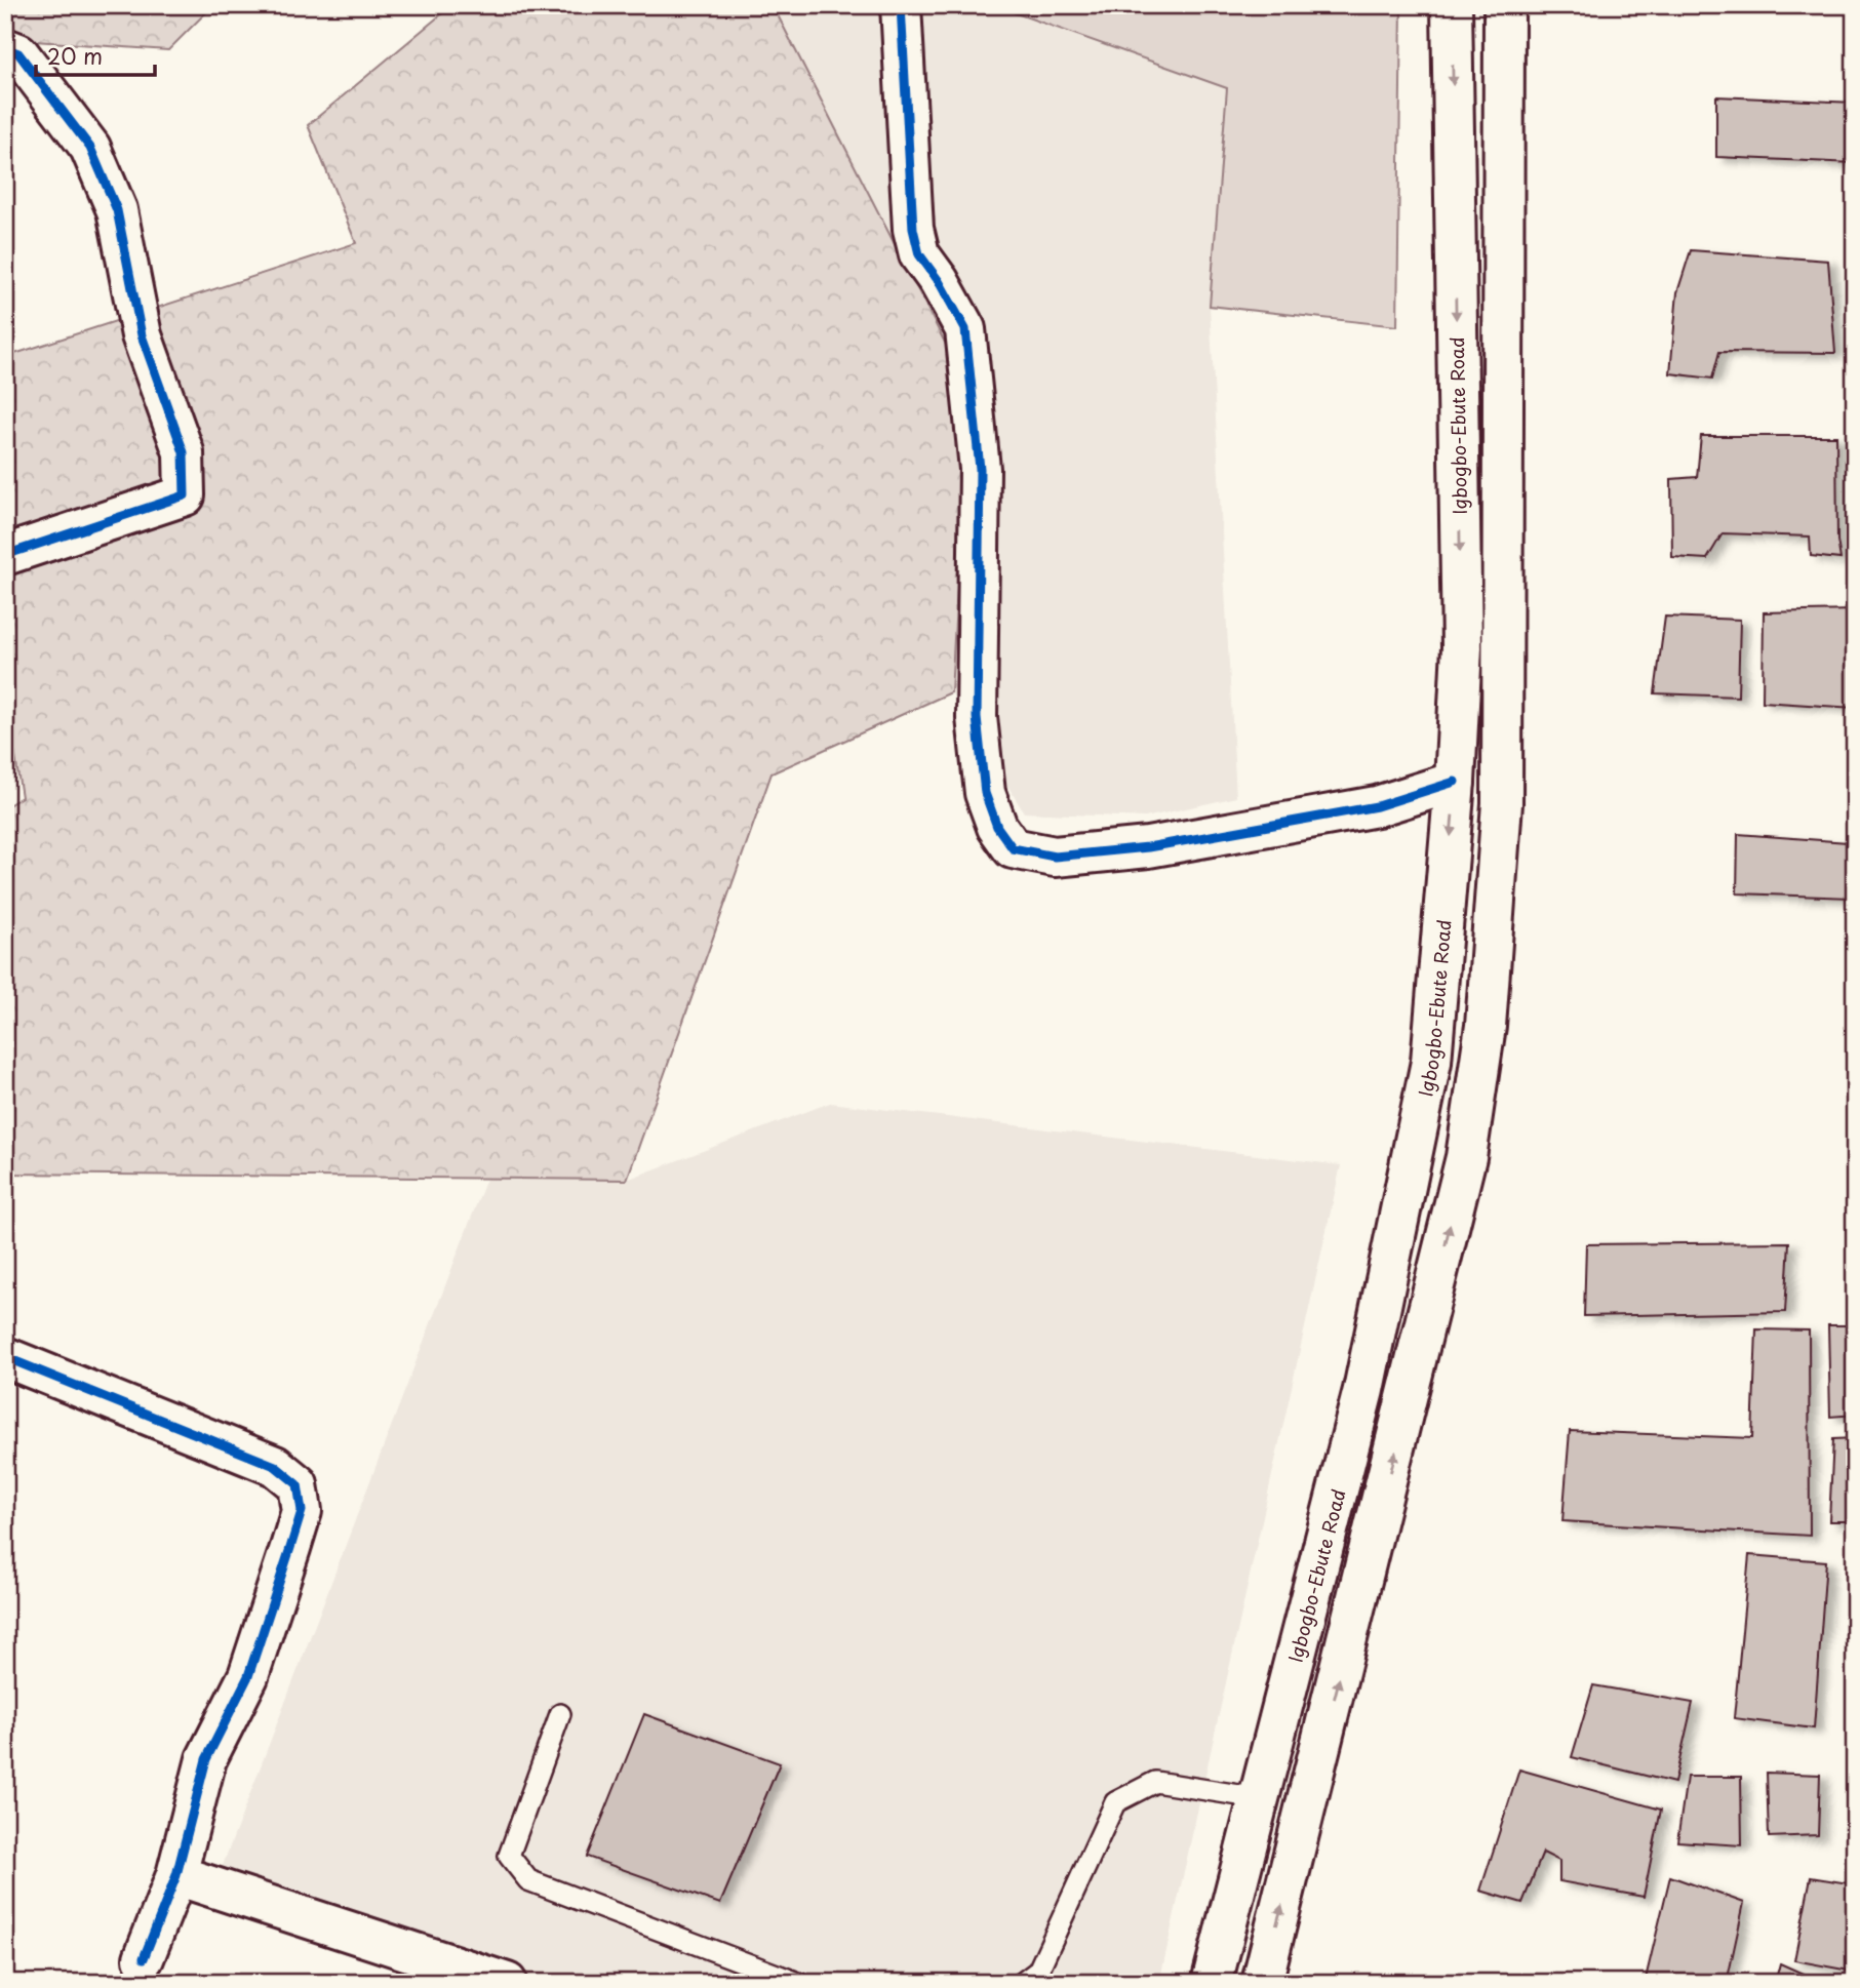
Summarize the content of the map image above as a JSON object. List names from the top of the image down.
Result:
{
  "streets": {
    "main road": ["Igbogbo-Ebute Road"]
  },
  "scale_bar": "20 m"
}
